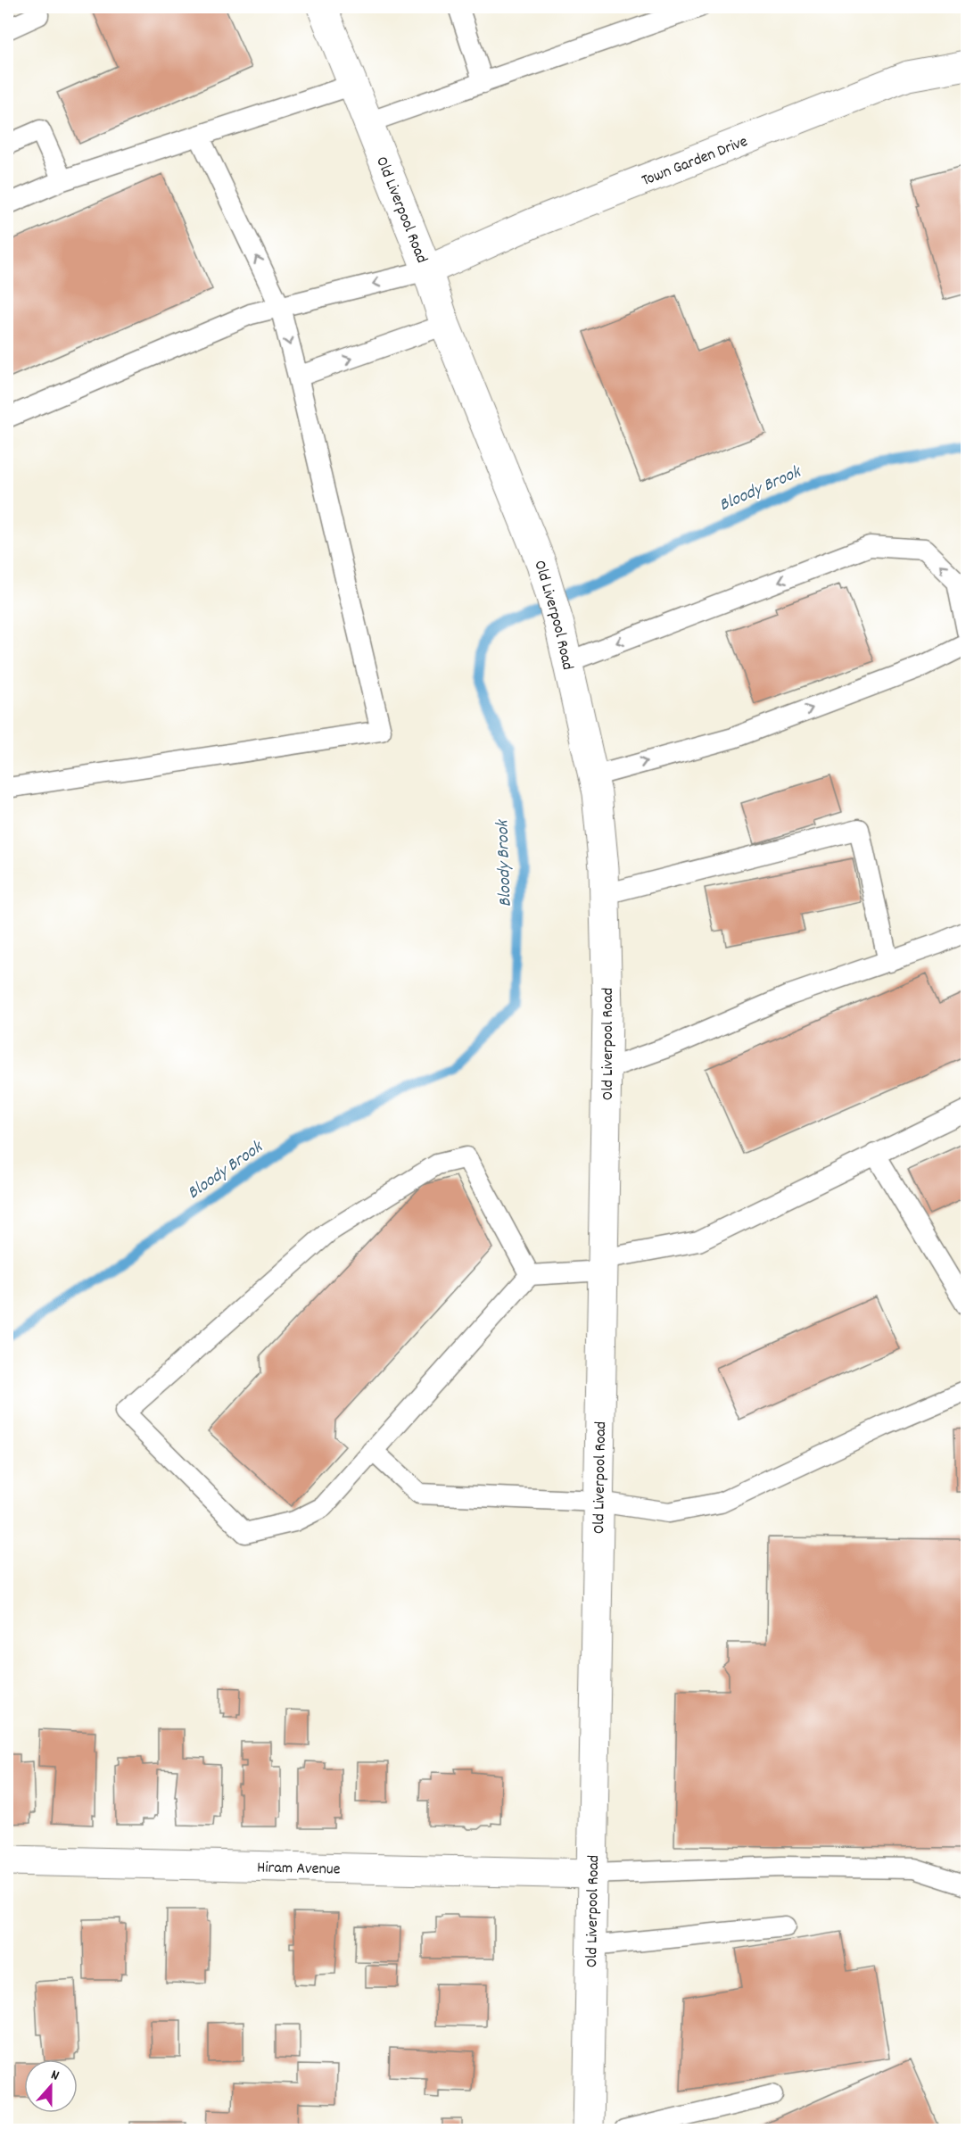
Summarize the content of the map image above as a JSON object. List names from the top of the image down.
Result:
{
  "streets": {
    "main road": ["Town Garden Drive", "Old Liverpool Road", "Hiram Avenue"]
  },
  "crossings": [
    ["Town Garden Drive", "Old Liverpool Road"],
    ["Old Liverpool Road", "Hiram Avenue"]
  ],
  "water": ["Bloody Brook"],
  "north": "top"
}
